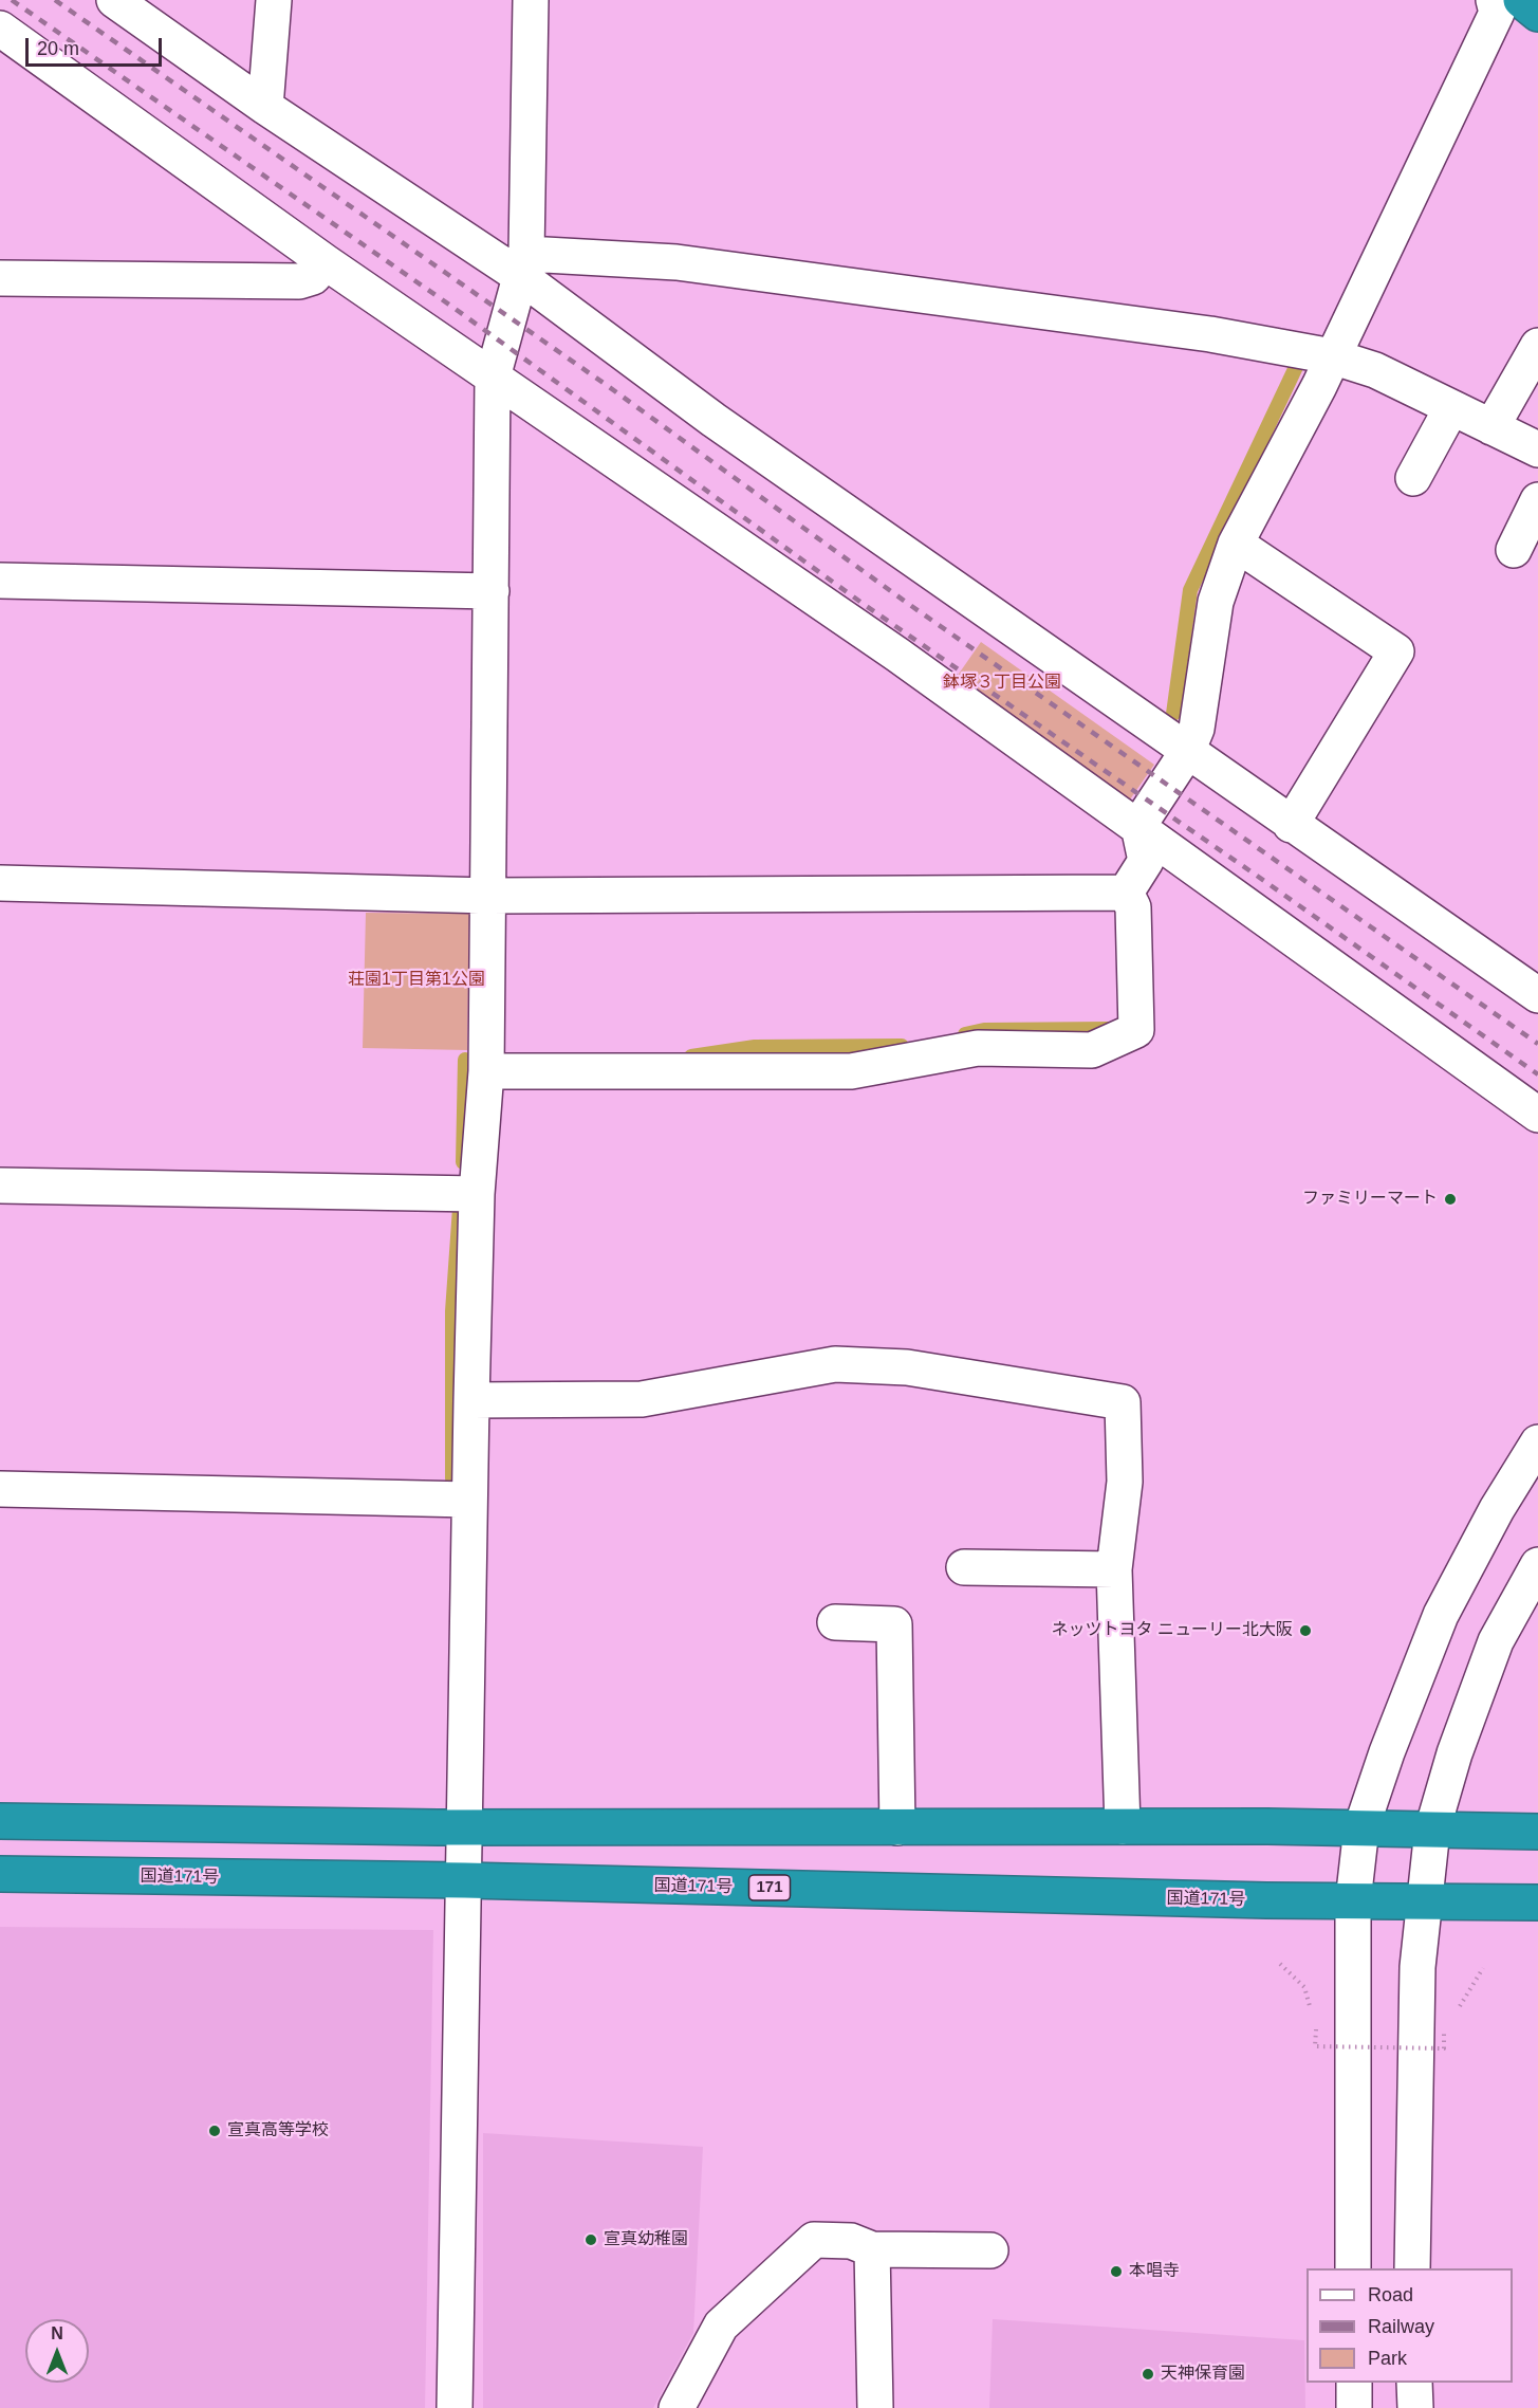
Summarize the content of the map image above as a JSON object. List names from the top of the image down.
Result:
{
  "streets": {
    "highway": ["国道171号", "171"]
  },
  "parks": ["鉢塚３丁目公園", "荘園1丁目第1公園"],
  "places": [
    "ファミリーマート",
    "ネッツトヨタ ニューリー北大阪",
    "宣真高等学校",
    "宣真幼稚園",
    "本唱寺",
    "天神保育園"
  ],
  "legend": ["Road", "Railway", "Park"],
  "scale_bar": "20 m",
  "north": "top"
}
